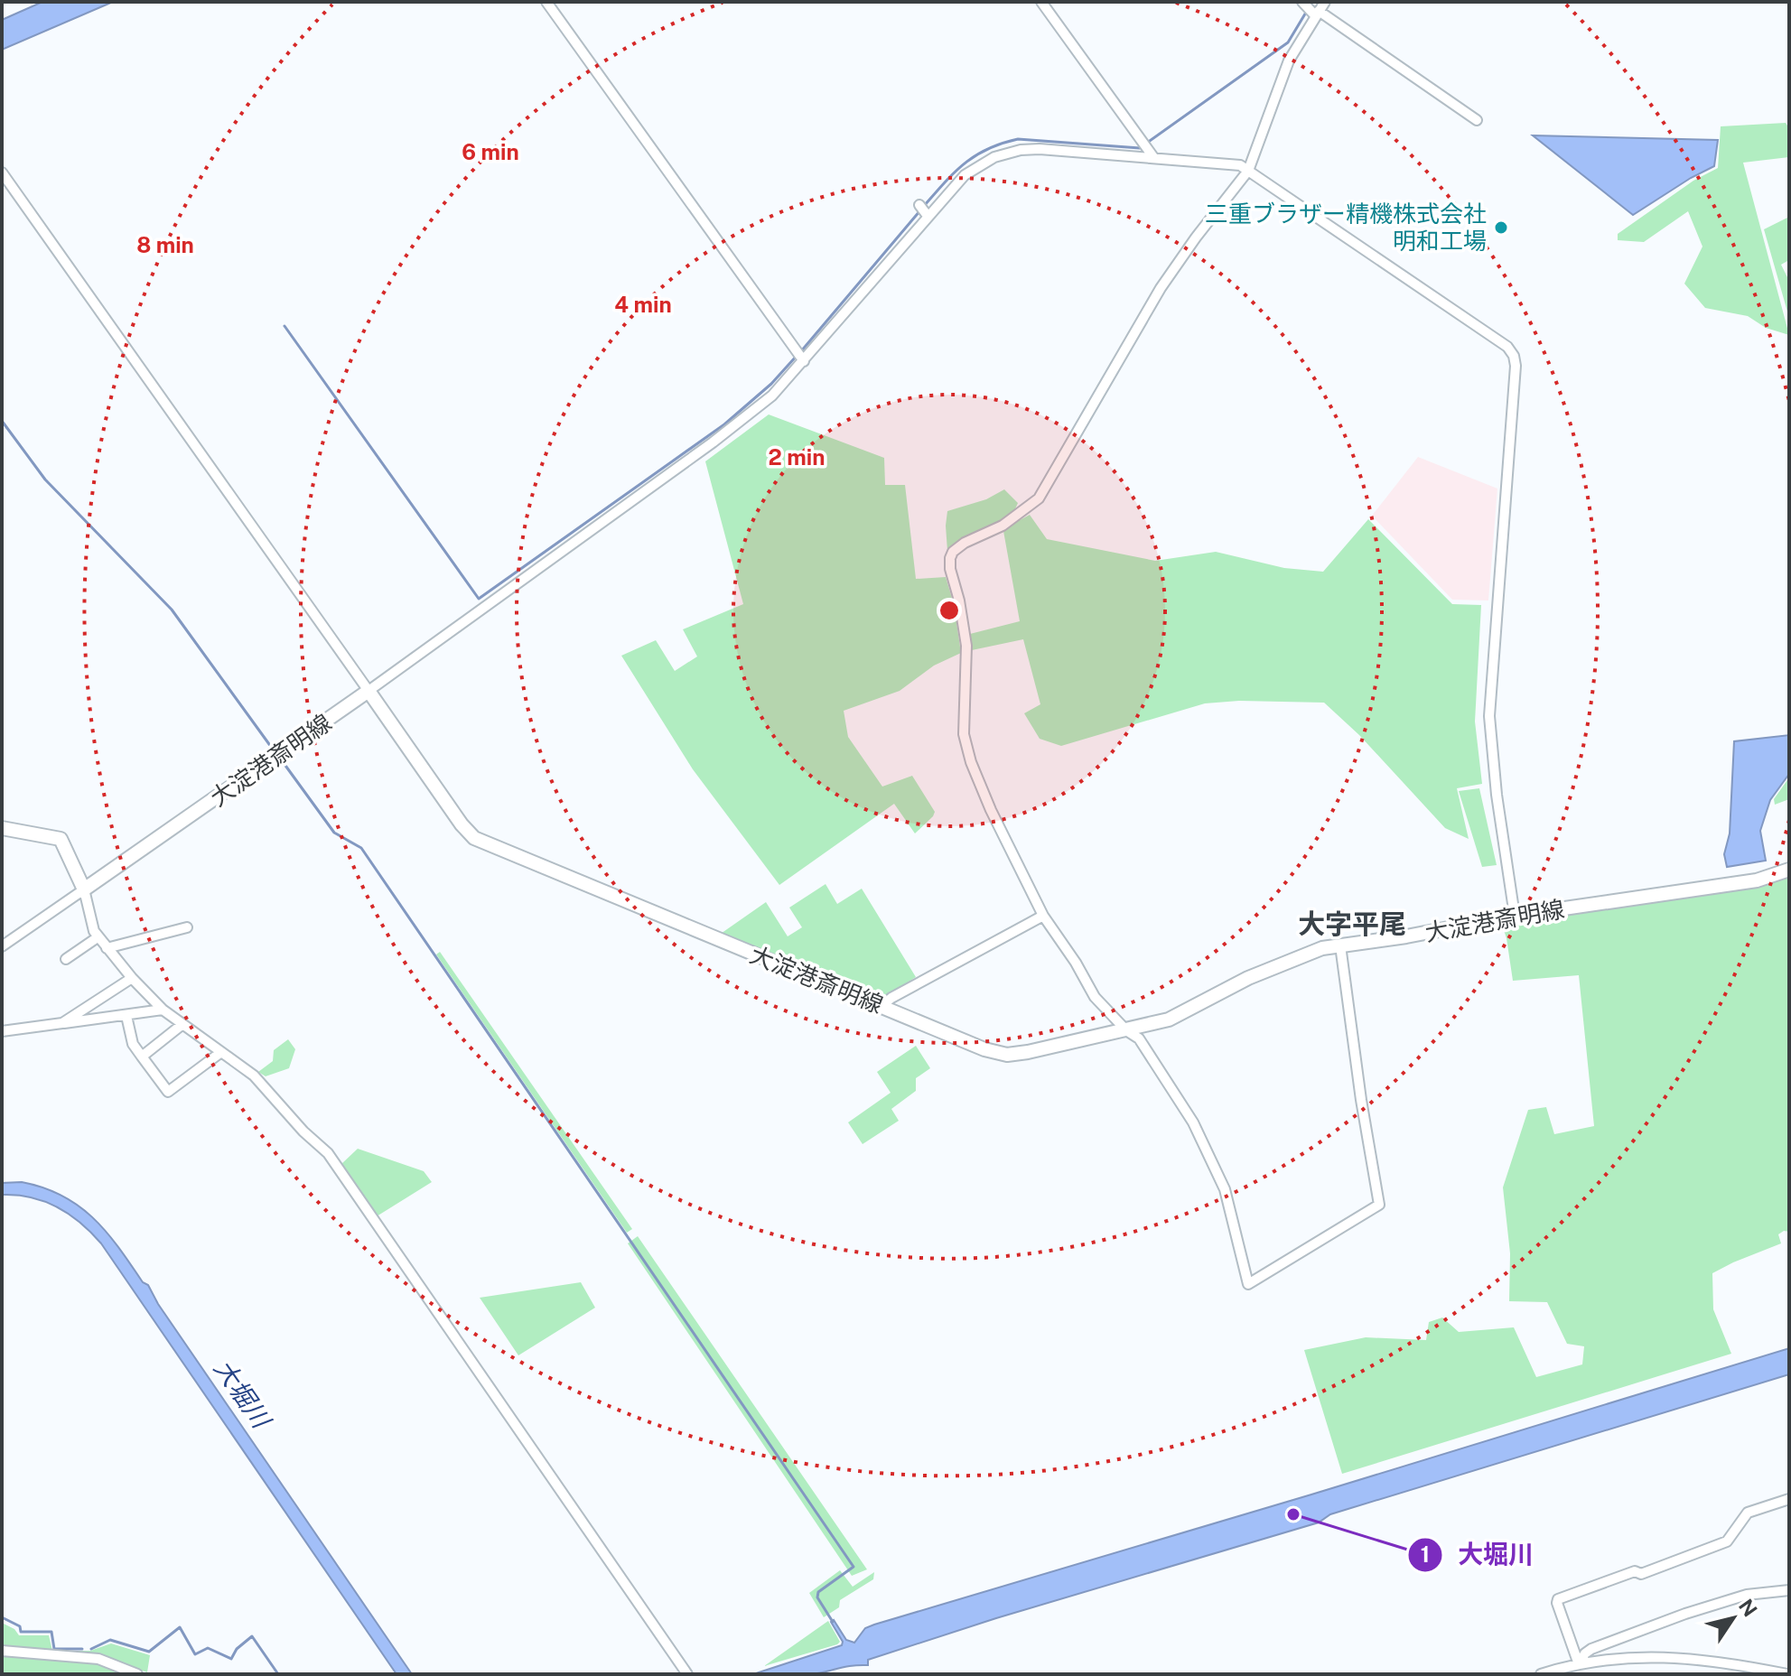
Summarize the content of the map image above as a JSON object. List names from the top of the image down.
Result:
{
  "streets": {
    "main road": ["大淀港斎明線"]
  },
  "districts": ["大字平尾"],
  "water": ["大堀川"],
  "places": ["三重ブラザー精機株式会社 明和工場", "大堀川"],
  "north": "top right",
  "rings": [
    "6 min",
    "8 min",
    "4 min",
    "2 min"
  ]
}
